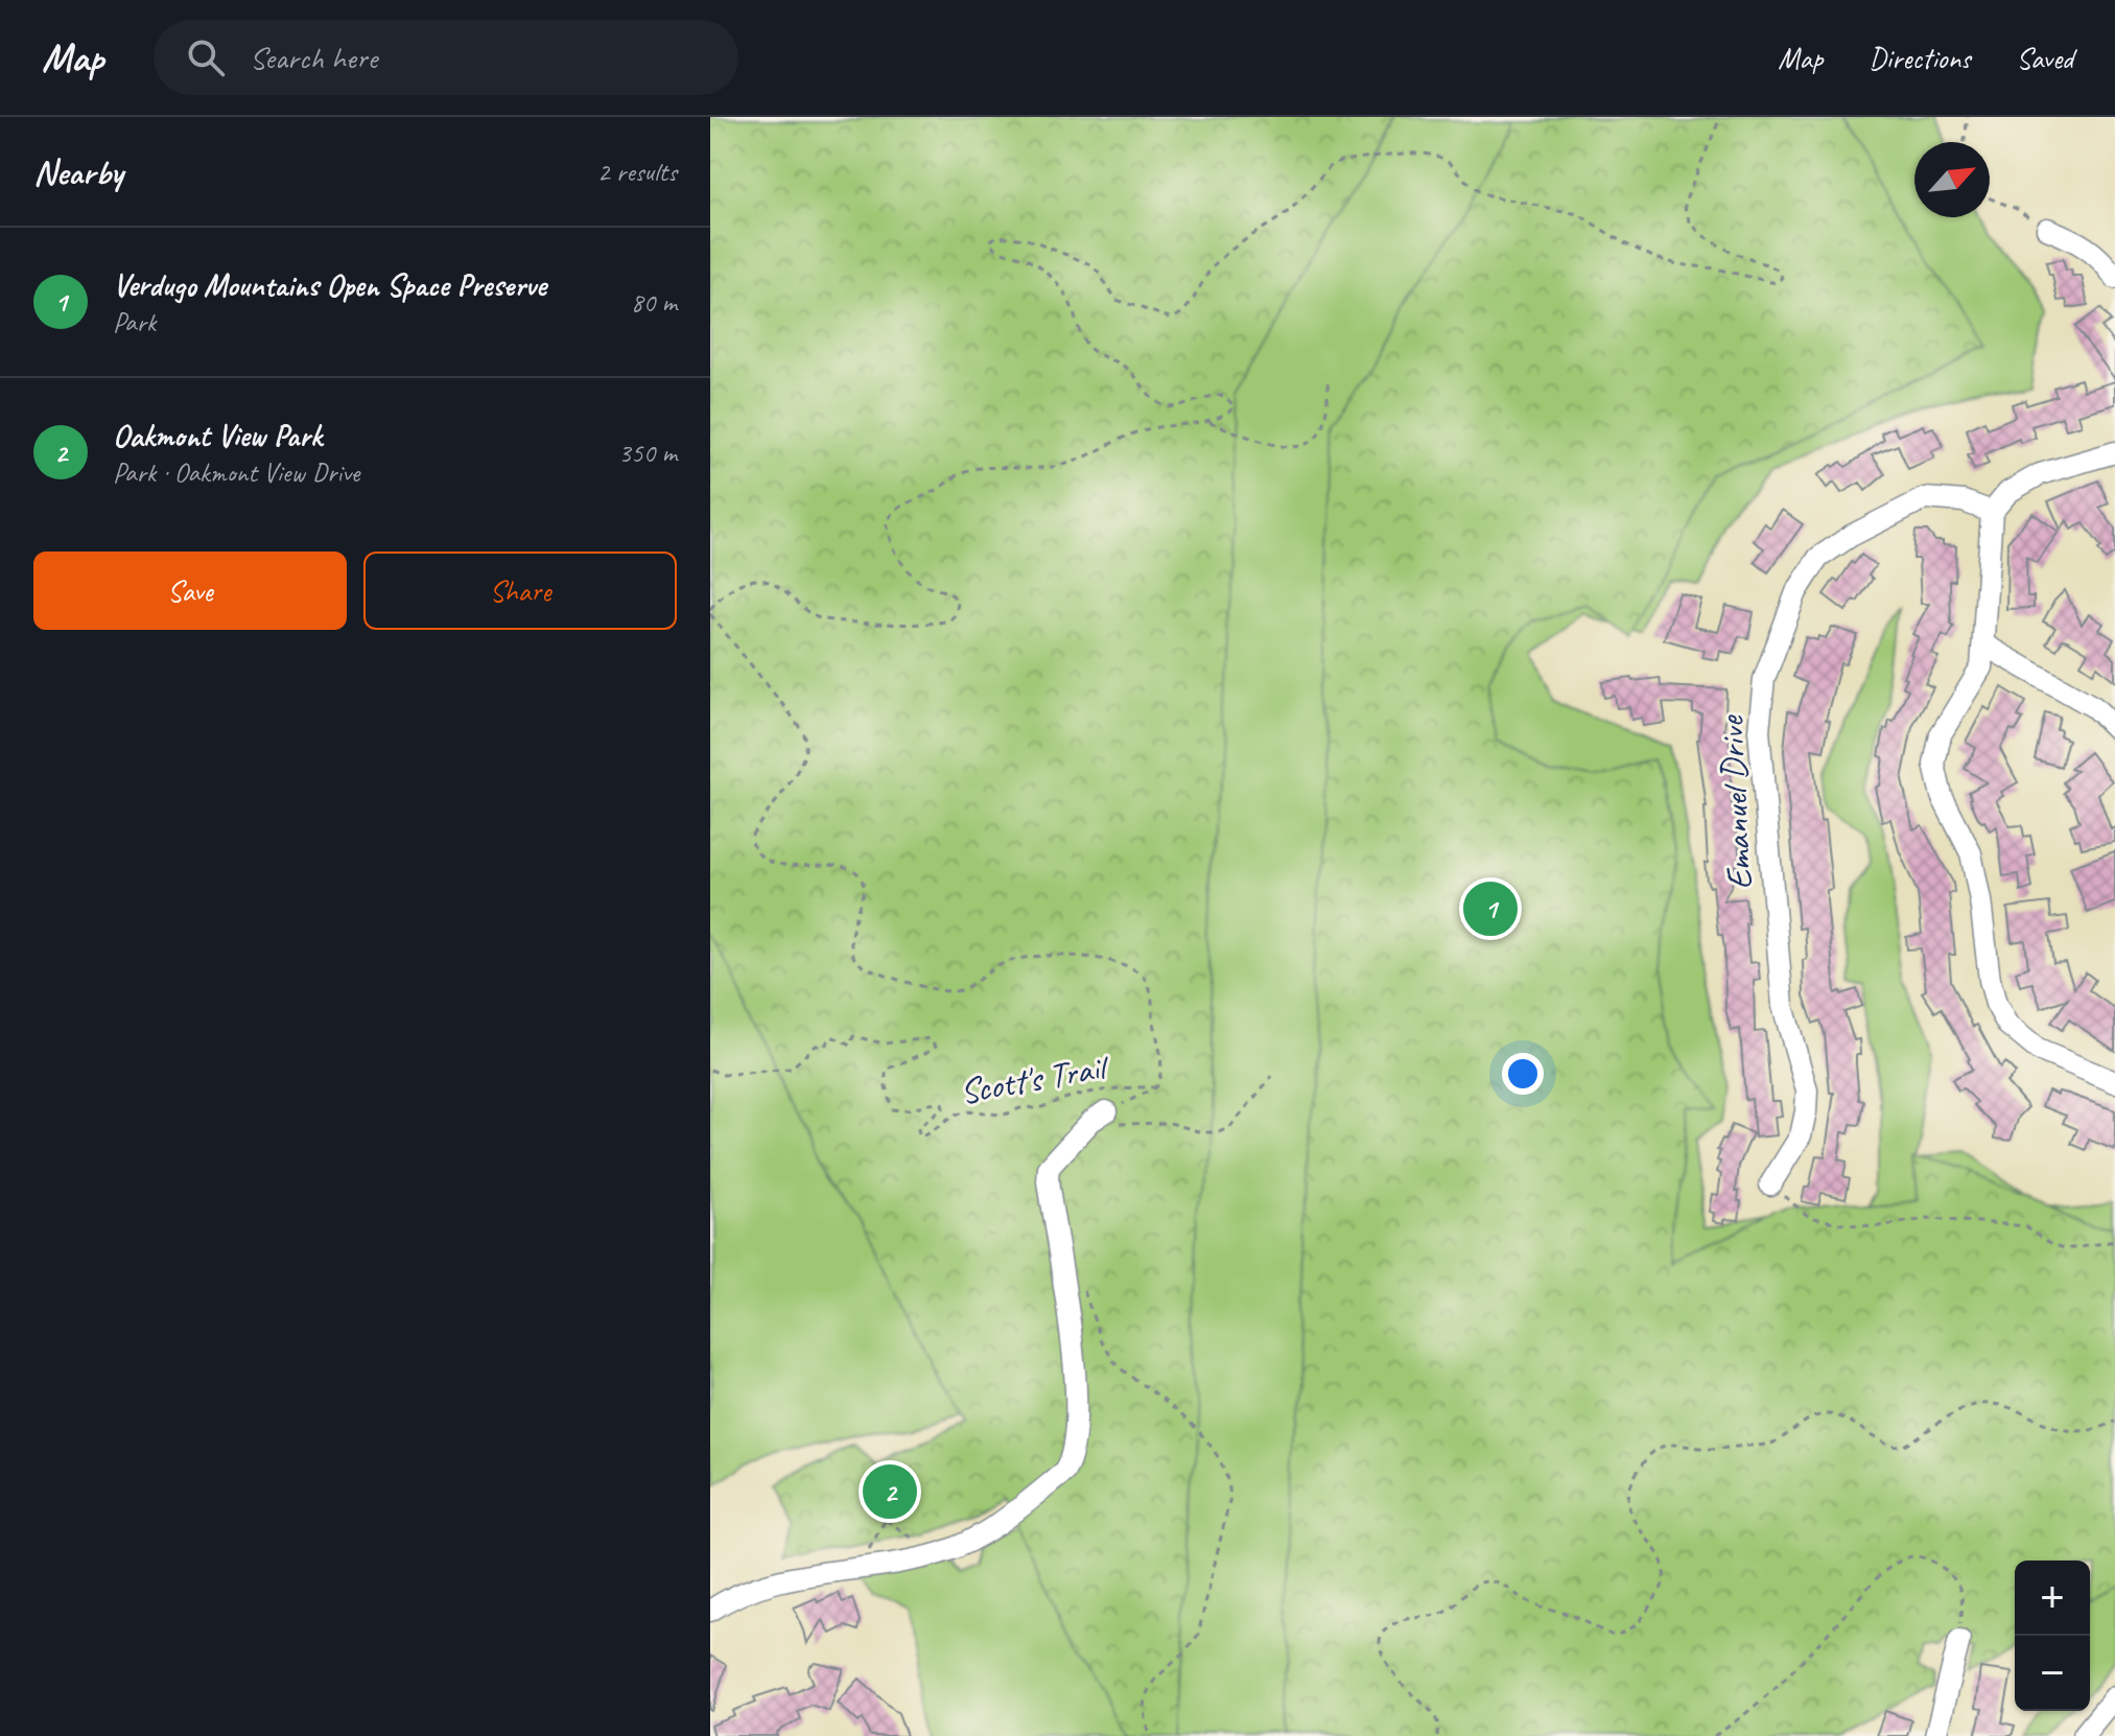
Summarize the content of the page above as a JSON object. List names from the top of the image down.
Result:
{
  "streets": {
    "street": ["Emanuel Drive"],
    "path": ["Scott's Trail"]
  },
  "north": "top right",
  "page": {
    "header": "Map",
    "search": "Search here",
    "nav": ["Map", "Directions", "Saved"],
    "heading": ["Nearby", "2 results"],
    "list": [
      {
        "mark": "1",
        "name": "Verdugo Mountains Open Space Preserve",
        "note": "Park",
        "value": "80 m"
      },
      {
        "mark": "2",
        "name": "Oakmont View Park",
        "note": "Park · Oakmont View Drive",
        "value": "350 m"
      }
    ],
    "buttons": ["Save", "Share"],
    "pins": ["1", "2"],
    "map_buttons": ["+", "−"]
  }
}
